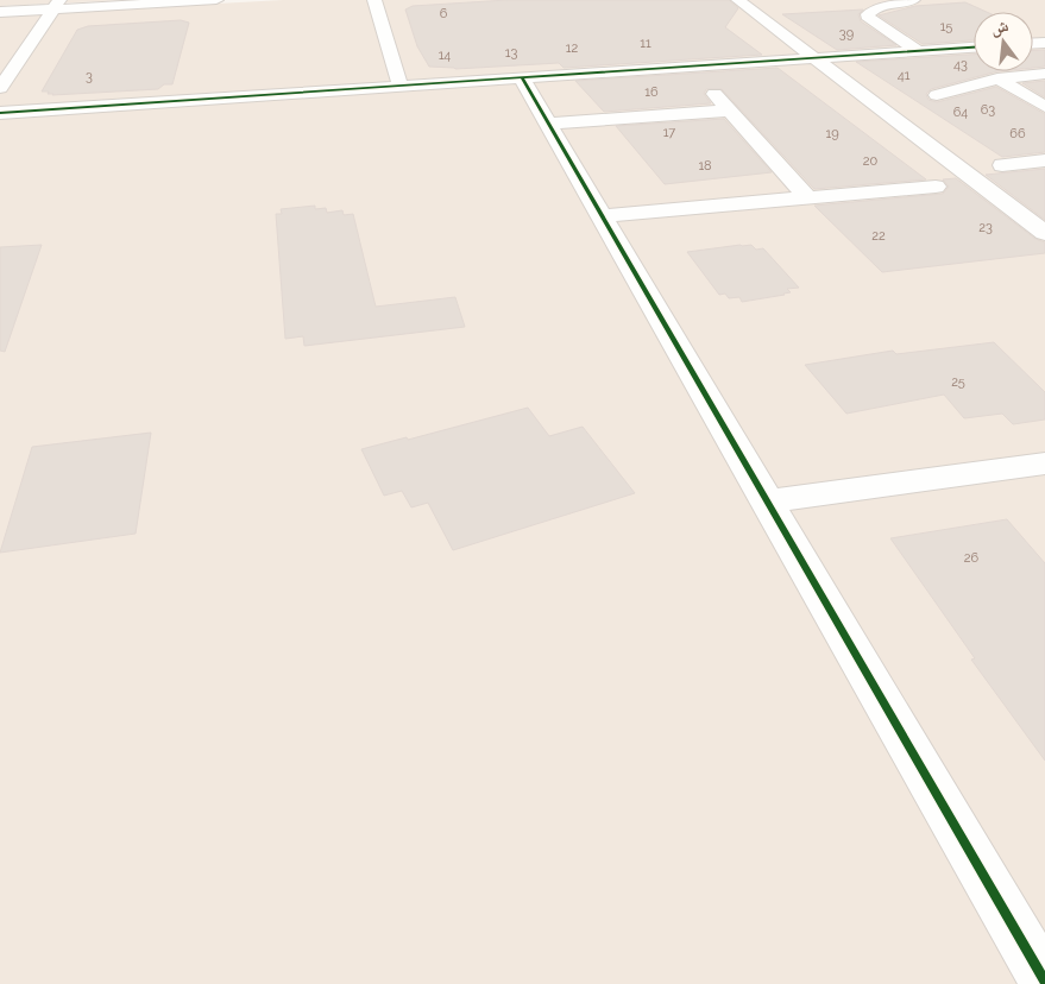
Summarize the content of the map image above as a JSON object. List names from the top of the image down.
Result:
{
  "house_numbers": [
    "6",
    "15",
    "39",
    "11",
    "12",
    "13",
    "14",
    "43",
    "41",
    "3",
    "16",
    "63",
    "64",
    "17",
    "19",
    "66",
    "20",
    "18",
    "23",
    "22",
    "25",
    "26"
  ],
  "north": "top"
}
